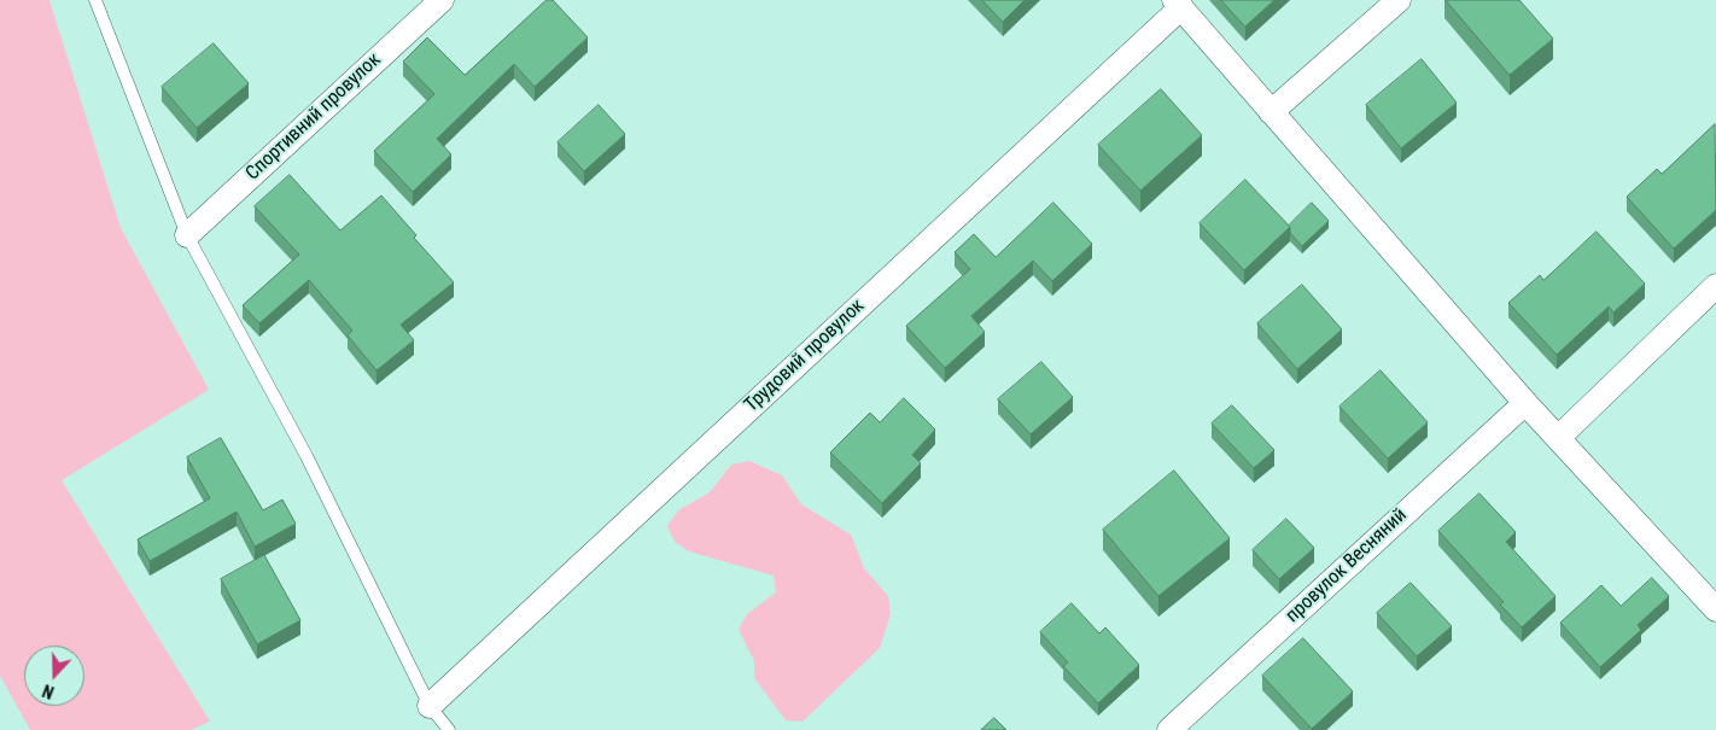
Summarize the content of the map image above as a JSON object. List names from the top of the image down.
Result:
{
  "streets": {
    "street": ["Спортивний провулок", "Трудовий провулок", "провулок Весняний"]
  },
  "north": "bottom"
}
